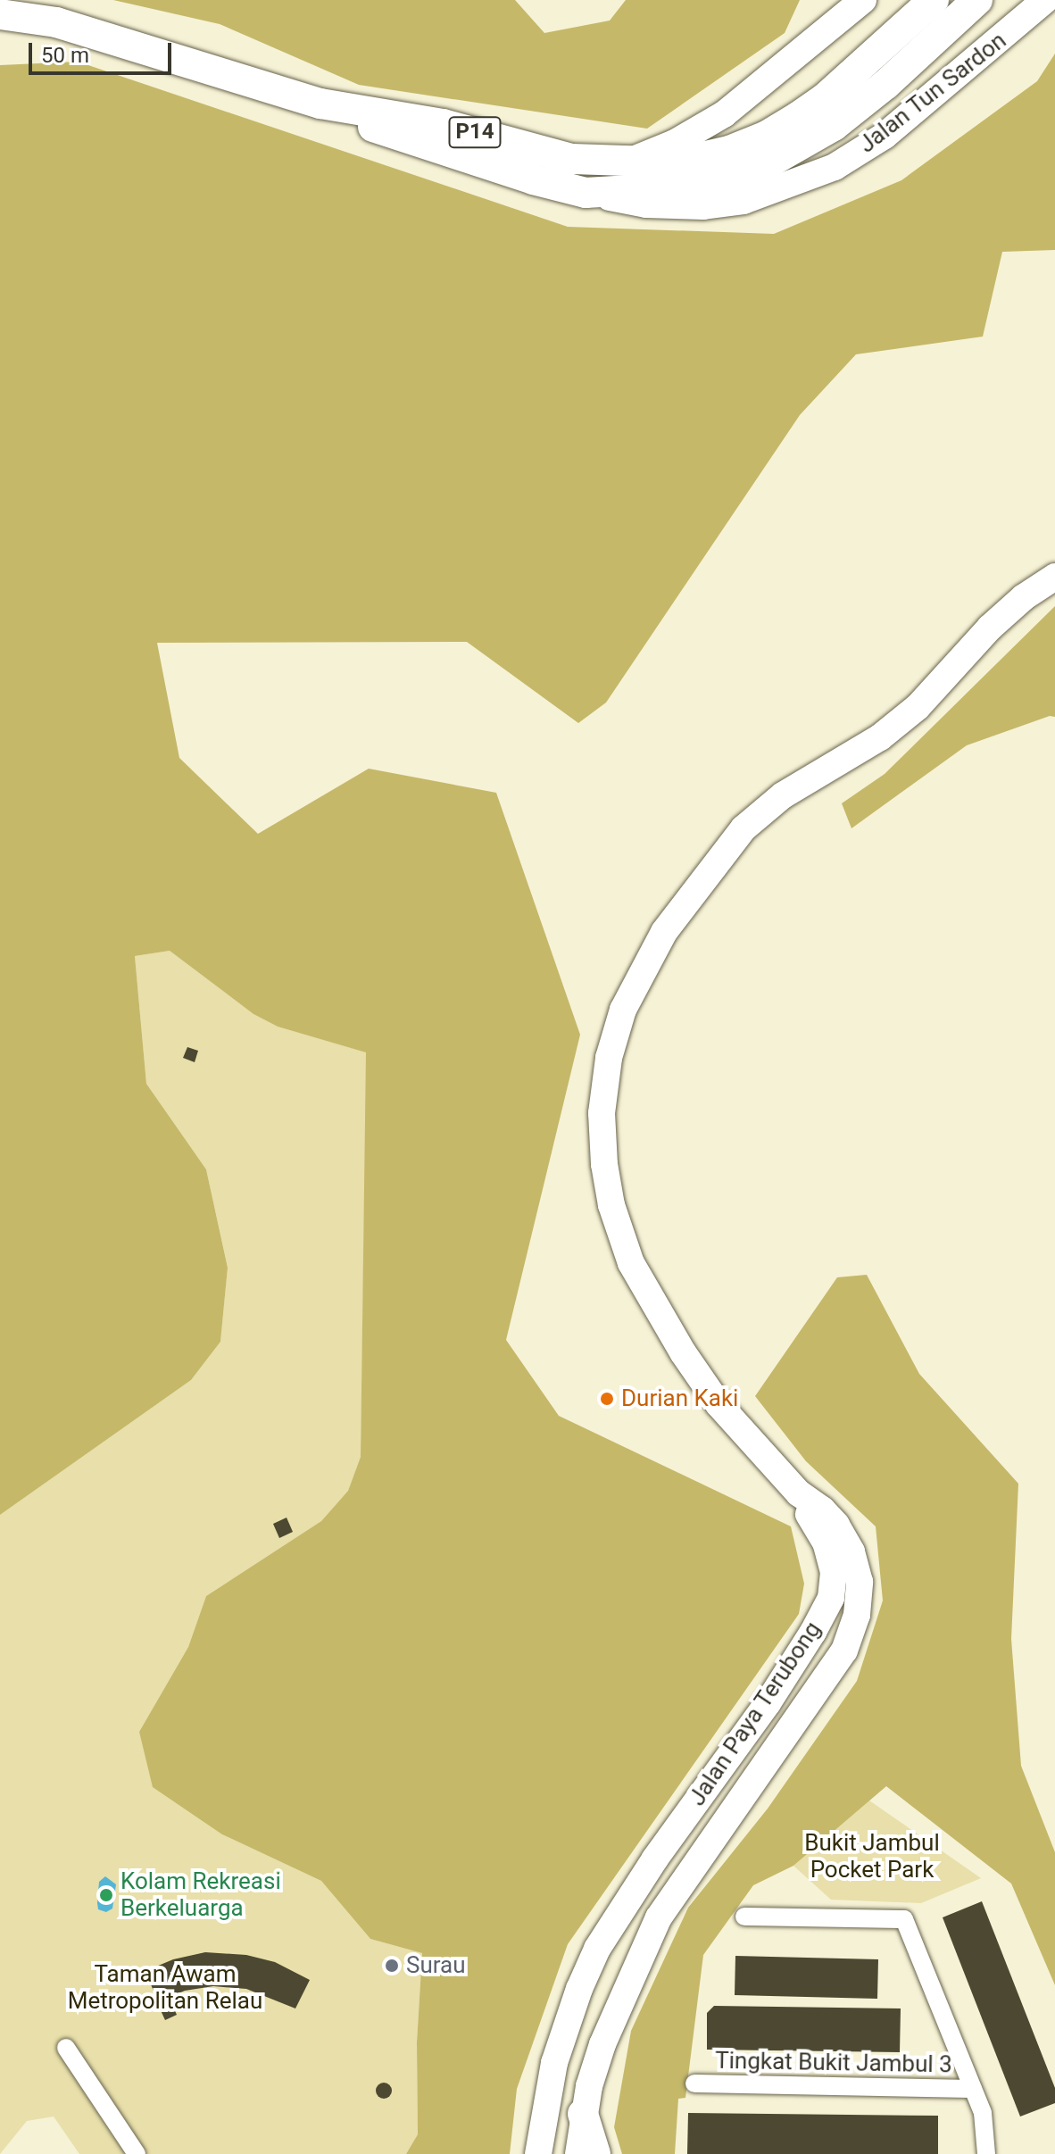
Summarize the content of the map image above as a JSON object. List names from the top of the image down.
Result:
{
  "streets": {
    "main road": ["Jalan Tun Sardon", "P14", "Jalan Paya Terubong"],
    "street": ["Tingkat Bukit Jambul 3"]
  },
  "parks": ["Bukit Jambul Pocket Park", "Taman Awam Metropolitan Relau"],
  "places": ["Durian Kaki", "Kolam Rekreasi Berkeluarga", "Surau"],
  "scale_bar": "50 m"
}
